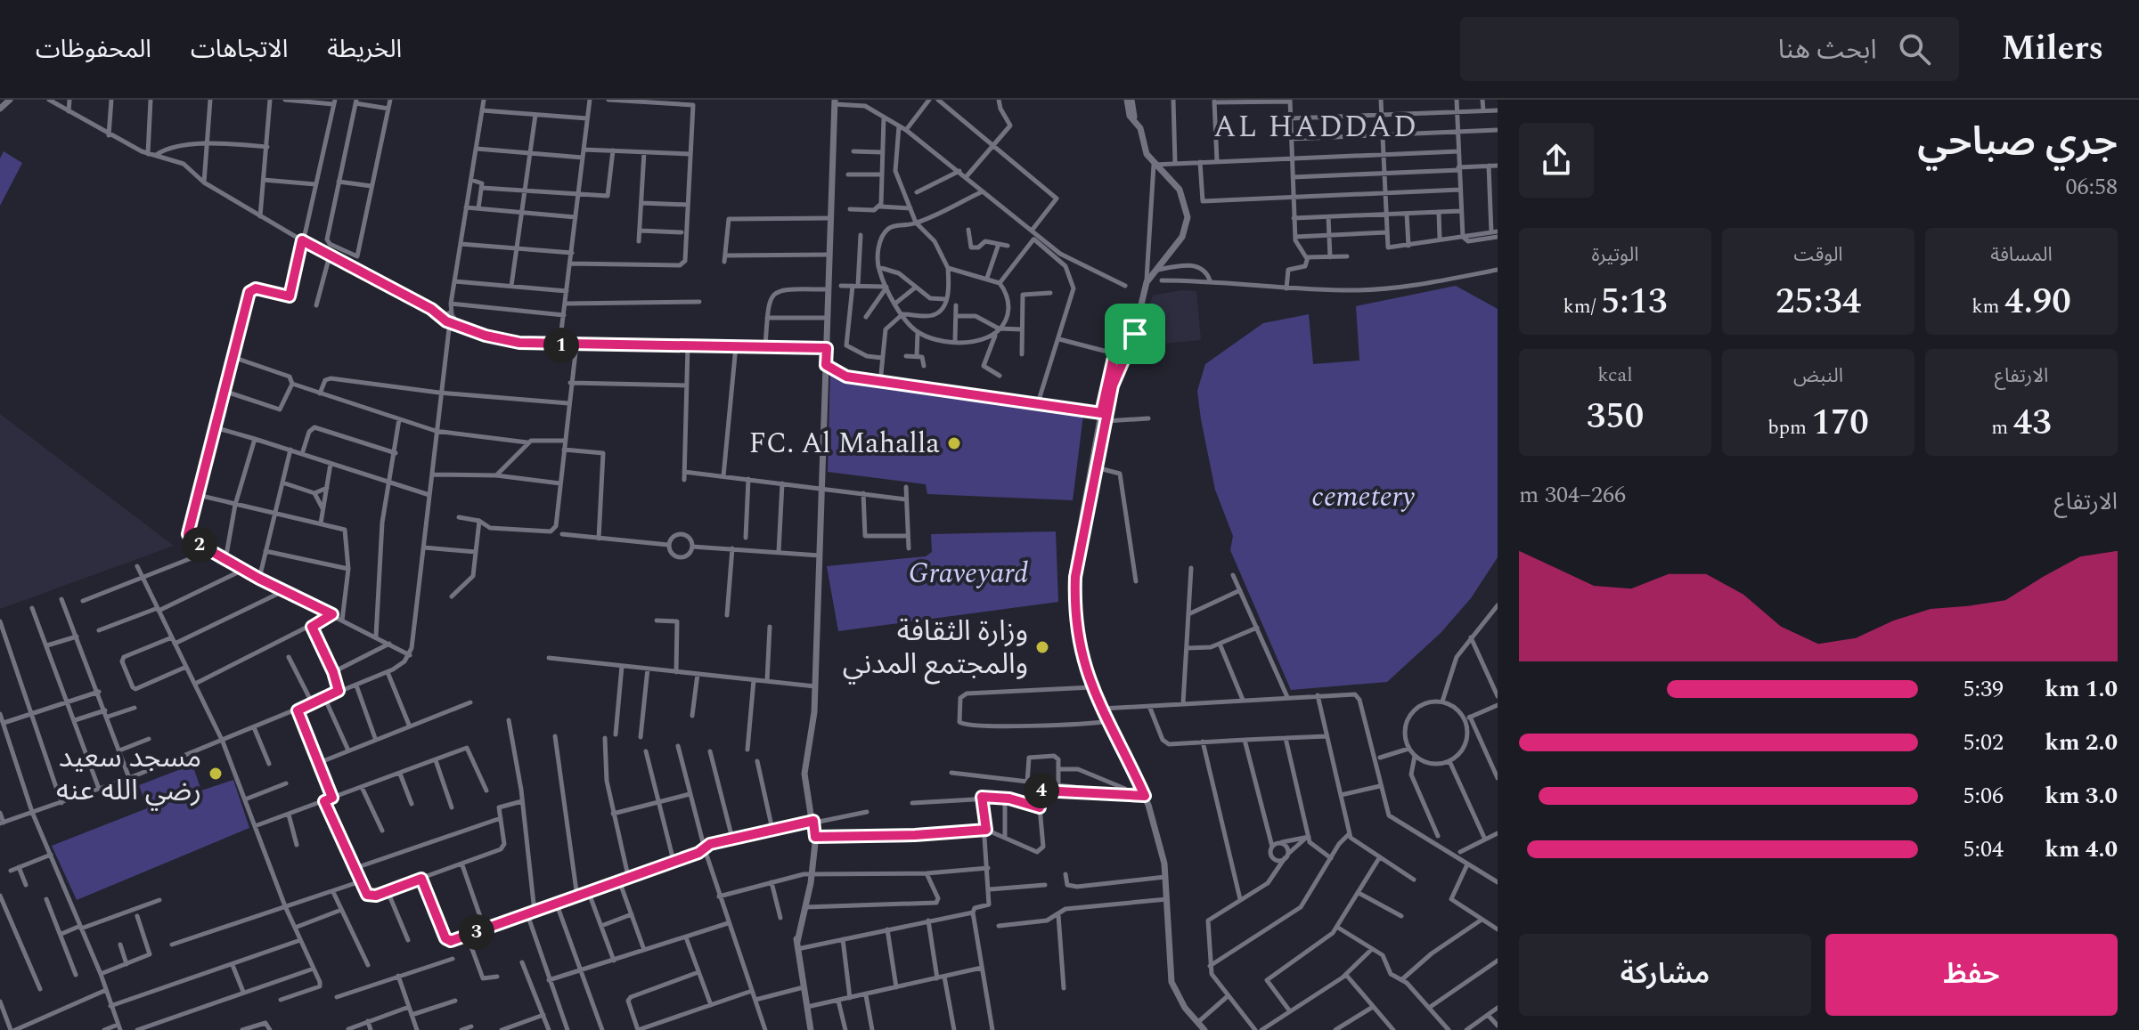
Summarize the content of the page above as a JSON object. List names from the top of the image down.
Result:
{
  "districts": ["AL HADDAD"],
  "parks": ["cemetery", "Graveyard"],
  "places": ["FC. Al Mahalla", "وزارة الثقافة والمجتمع المدني", "مسجد سعيد رضي الله عنه"],
  "page": {
    "header": "Milers",
    "search": "ابحث هنا",
    "nav": ["الخريطة", "الاتجاهات", "المحفوظات"],
    "heading": ["جري صباحي", "06:58"],
    "stats": [
      ["المسافة", "4.90 km"],
      ["الوقت", "25:34"],
      ["الوتيرة", "5:13 /km"],
      ["الارتفاع", "43 m"],
      ["النبض", "170 bpm"],
      ["kcal", "350"]
    ],
    "pins": [
      "1",
      "2",
      "4",
      "3"
    ],
    "chart": ["الارتفاع", "266–304 m"],
    "list": [
      {
        "name": "1.0 km",
        "note": "5:39"
      },
      {
        "name": "2.0 km",
        "note": "5:02"
      },
      {
        "name": "3.0 km",
        "note": "5:06"
      },
      {
        "name": "4.0 km",
        "note": "5:04"
      }
    ],
    "buttons": ["حفظ", "مشاركة"]
  }
}
